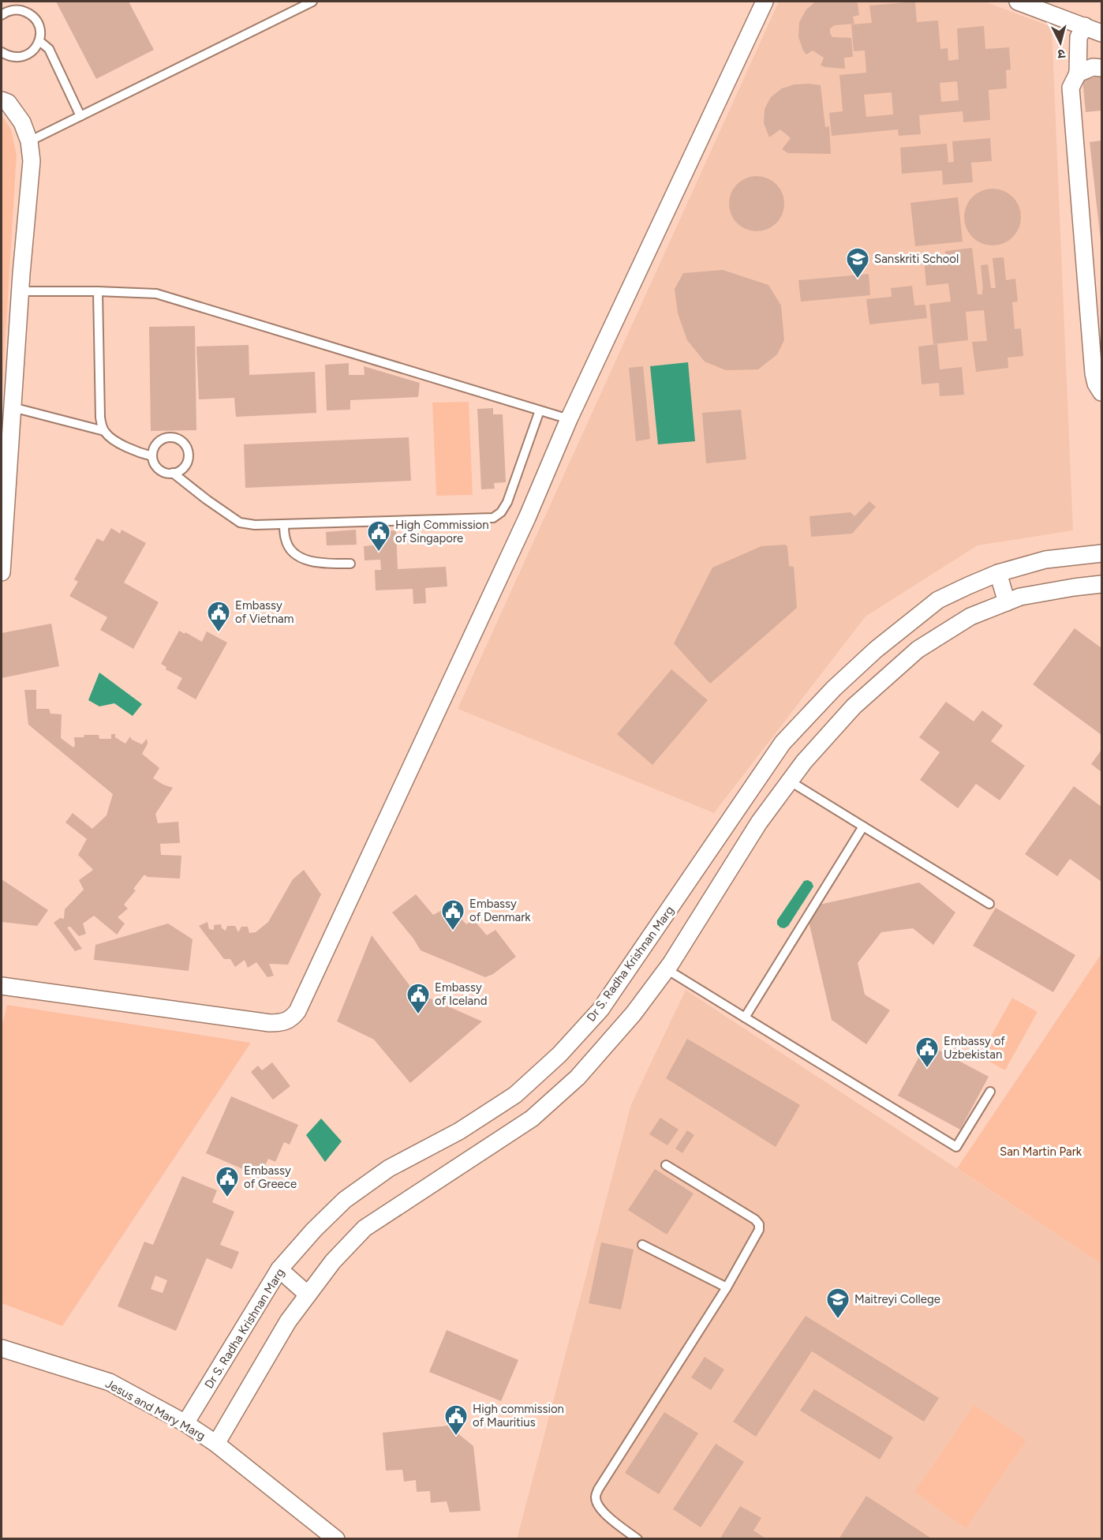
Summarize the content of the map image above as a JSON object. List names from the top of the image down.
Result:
{
  "streets": {
    "street": ["Dr S. Radha Krishnan Marg", "Jesus and Mary Marg"]
  },
  "crossings": [
    ["Dr S. Radha Krishnan Marg", "Jesus and Mary Marg"]
  ],
  "parks": ["San Martin Park"],
  "places": {
    "school or university": ["Sanskriti School", "Maitreyi College"],
    "public building": [
      "High Commission of Singapore",
      "Embassy of Vietnam",
      "Embassy of Denmark",
      "Embassy of Iceland",
      "Embassy of Uzbekistan",
      "Embassy of Greece",
      "High commission of Mauritius"
    ]
  },
  "north": "bottom"
}
